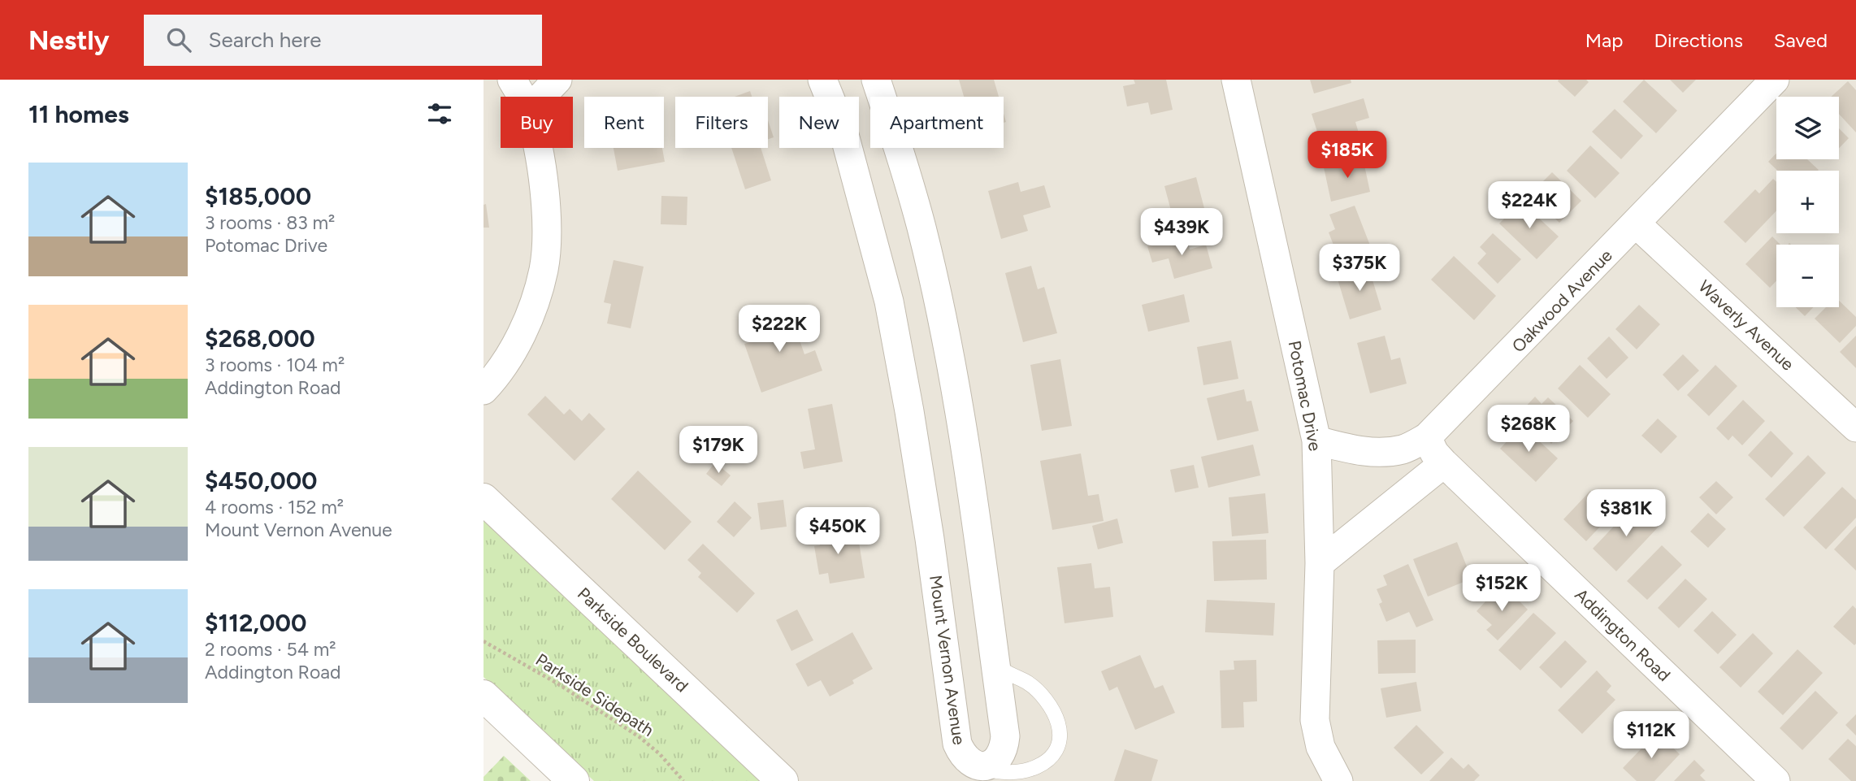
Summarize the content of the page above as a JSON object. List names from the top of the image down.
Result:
{
  "streets": {
    "street": [
      "Oakwood Avenue",
      "Waverly Avenue",
      "Potomac Drive",
      "Addington Road",
      "Parkside Boulevard",
      "Mount Vernon Avenue"
    ],
    "path": ["Parkside Sidepath"]
  },
  "crossings": [
    ["Oakwood Avenue", "Waverly Avenue"],
    ["Oakwood Avenue", "Potomac Drive"],
    ["Oakwood Avenue", "Addington Road"]
  ],
  "page": {
    "header": "Nestly",
    "search": "Search here",
    "nav": ["Map", "Directions", "Saved"],
    "heading": "11 homes",
    "map_buttons": ["+", "−"],
    "chip": [
      "Buy",
      "Rent",
      "Filters",
      "New",
      "Apartment"
    ],
    "price": [
      "$185K",
      "$224K",
      "$439K",
      "$375K",
      "$222K",
      "$268K",
      "$179K",
      "$381K",
      "$450K",
      "$152K",
      "$112K"
    ],
    "list": [
      {
        "name": "$185,000",
        "note": "3 rooms · 83 m² · Potomac Drive"
      },
      {
        "name": "$268,000",
        "note": "3 rooms · 104 m² · Addington Road"
      },
      {
        "name": "$450,000",
        "note": "4 rooms · 152 m² · Mount Vernon Avenue"
      },
      {
        "name": "$112,000",
        "note": "2 rooms · 54 m² · Addington Road"
      }
    ]
  }
}
